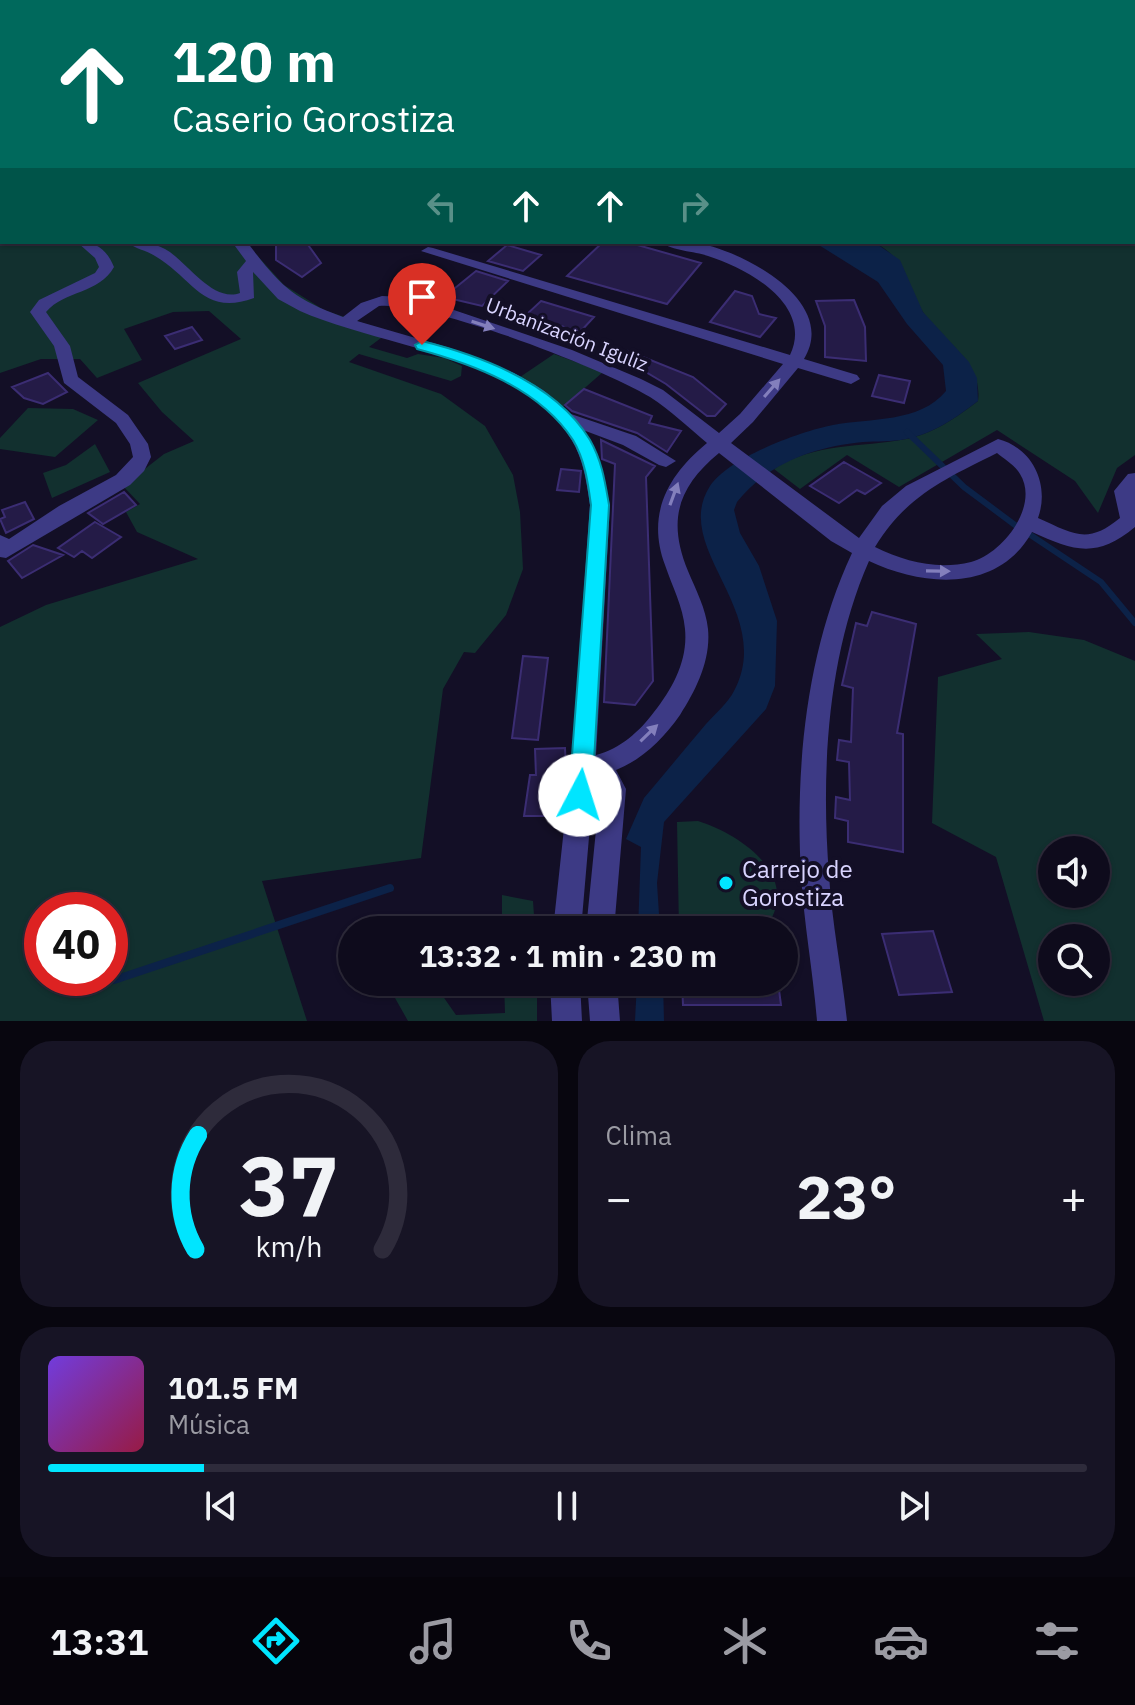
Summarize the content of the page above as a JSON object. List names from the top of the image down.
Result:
{
  "streets": {
    "street": ["Urbanización Iguliz"]
  },
  "places": ["Carrejo de Gorostiza"],
  "page": {
    "turn": ["120 m", "Caserio Gorostiza"],
    "limit": "40",
    "trip": "13:32 · 1 min · 230 m",
    "tile": "Clima",
    "heat": ["−", "23°", "+"],
    "song": ["101.5 FM", "Música"],
    "tabs": "13:31",
    "gauge": ["37", "km/h"]
  }
}
